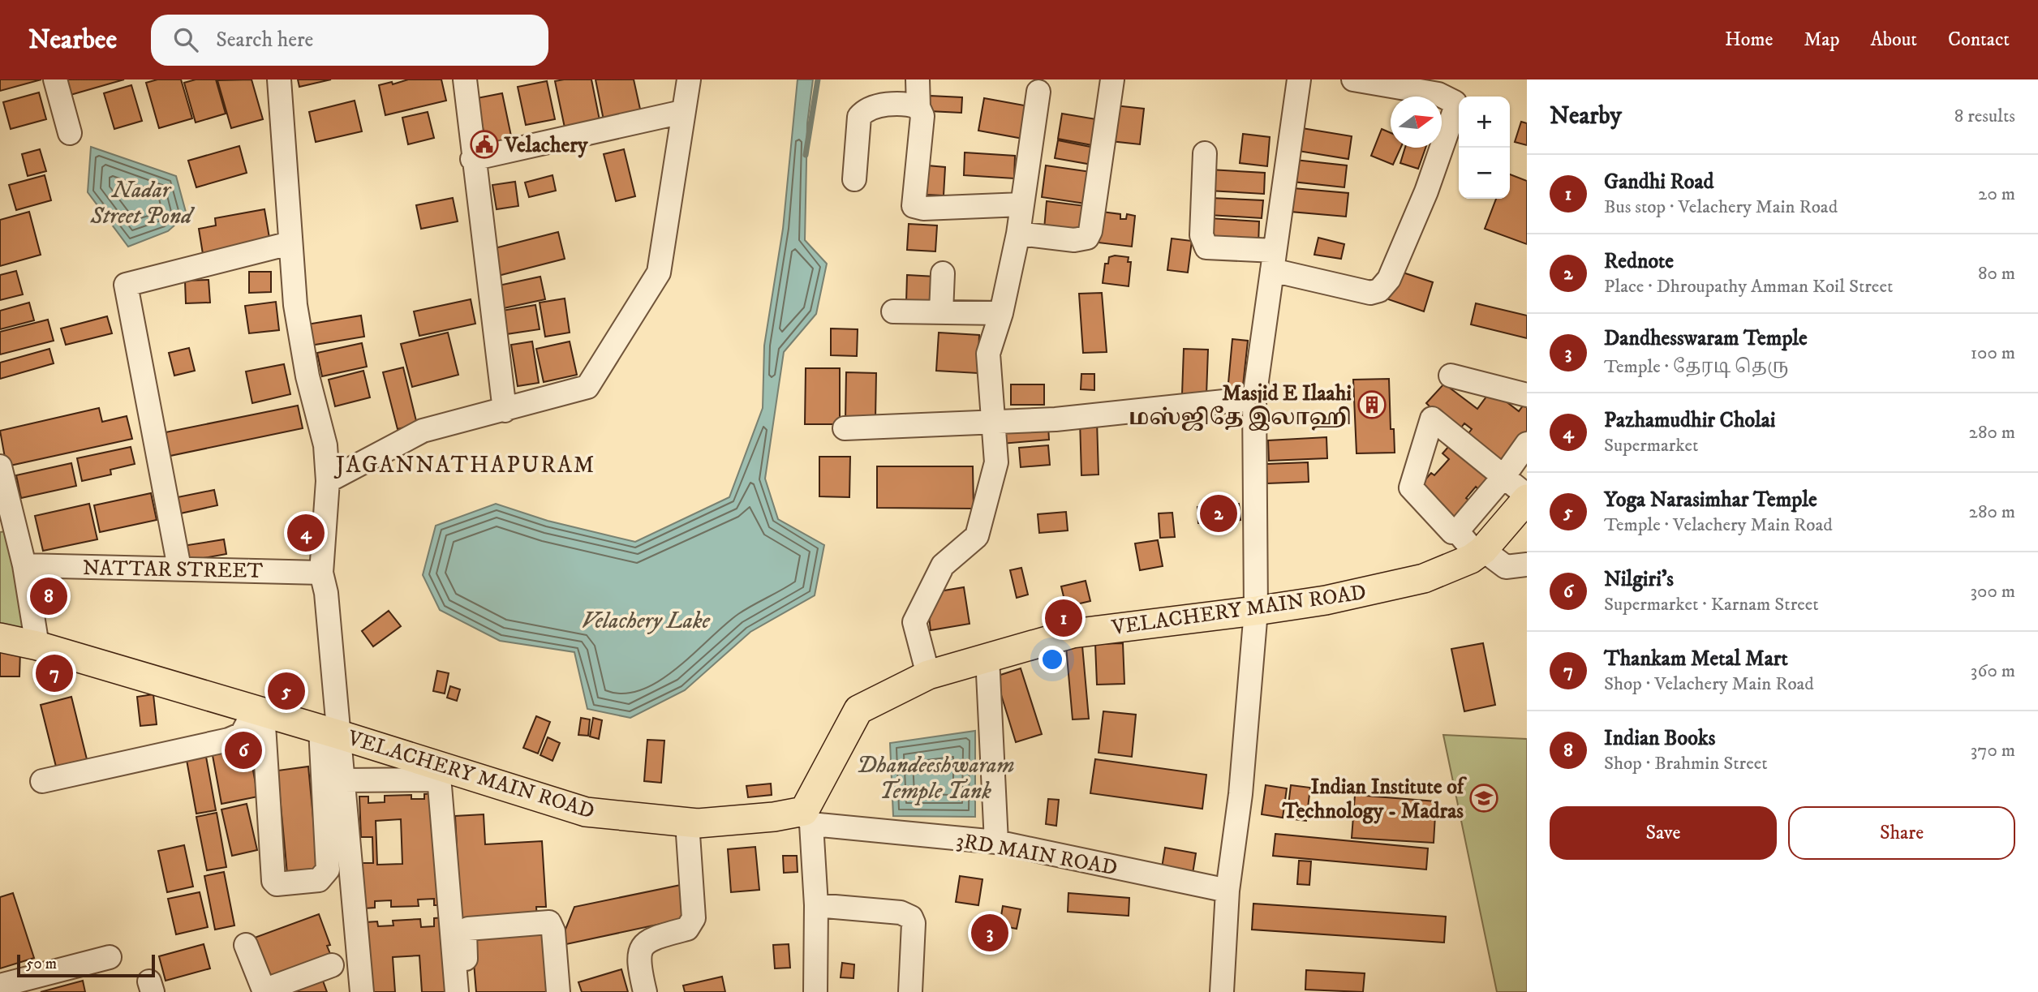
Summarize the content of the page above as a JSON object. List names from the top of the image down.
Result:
{
  "streets": {
    "main road": ["VELACHERY MAIN ROAD"],
    "street": ["NATTAR STREET", "3RD MAIN ROAD"]
  },
  "crossings": [
    ["VELACHERY MAIN ROAD", "3RD MAIN ROAD"]
  ],
  "districts": ["JAGANNATHAPURAM"],
  "water": ["Nadar Street Pond", "Velachery Lake", "Dhandeeshwaram Temple Tank"],
  "places": {
    "public building": ["Velachery"],
    "building": ["Masjid E Ilaahi மஸ்ஜிதே இலாஹி"],
    "school or university": ["Indian Institute of Technology - Madras"]
  },
  "scale_bar": "50 m",
  "north": "right",
  "page": {
    "header": "Nearbee",
    "search": "Search here",
    "nav": [
      "Home",
      "Map",
      "About",
      "Contact"
    ],
    "heading": ["Nearby", "8 results"],
    "map_buttons": ["+", "−"],
    "list": [
      {
        "mark": "1",
        "name": "Gandhi Road",
        "note": "Bus stop · Velachery Main Road",
        "value": "20 m"
      },
      {
        "mark": "2",
        "name": "Rednote",
        "note": "Place · Dhroupathy Amman Koil Street",
        "value": "80 m"
      },
      {
        "mark": "3",
        "name": "Dandhesswaram Temple",
        "note": "Temple · தேரடி தெரு",
        "value": "100 m"
      },
      {
        "mark": "4",
        "name": "Pazhamudhir Cholai",
        "note": "Supermarket",
        "value": "280 m"
      },
      {
        "mark": "5",
        "name": "Yoga Narasimhar Temple",
        "note": "Temple · Velachery Main Road",
        "value": "280 m"
      },
      {
        "mark": "6",
        "name": "Nilgiri's",
        "note": "Supermarket · Karnam Street",
        "value": "300 m"
      },
      {
        "mark": "7",
        "name": "Thankam Metal Mart",
        "note": "Shop · Velachery Main Road",
        "value": "360 m"
      },
      {
        "mark": "8",
        "name": "Indian Books",
        "note": "Shop · Brahmin Street",
        "value": "370 m"
      }
    ],
    "pins": [
      "2",
      "4",
      "8",
      "1",
      "7",
      "5",
      "6",
      "3"
    ],
    "buttons": ["Save", "Share"],
    "scale": "50 m"
  }
}
